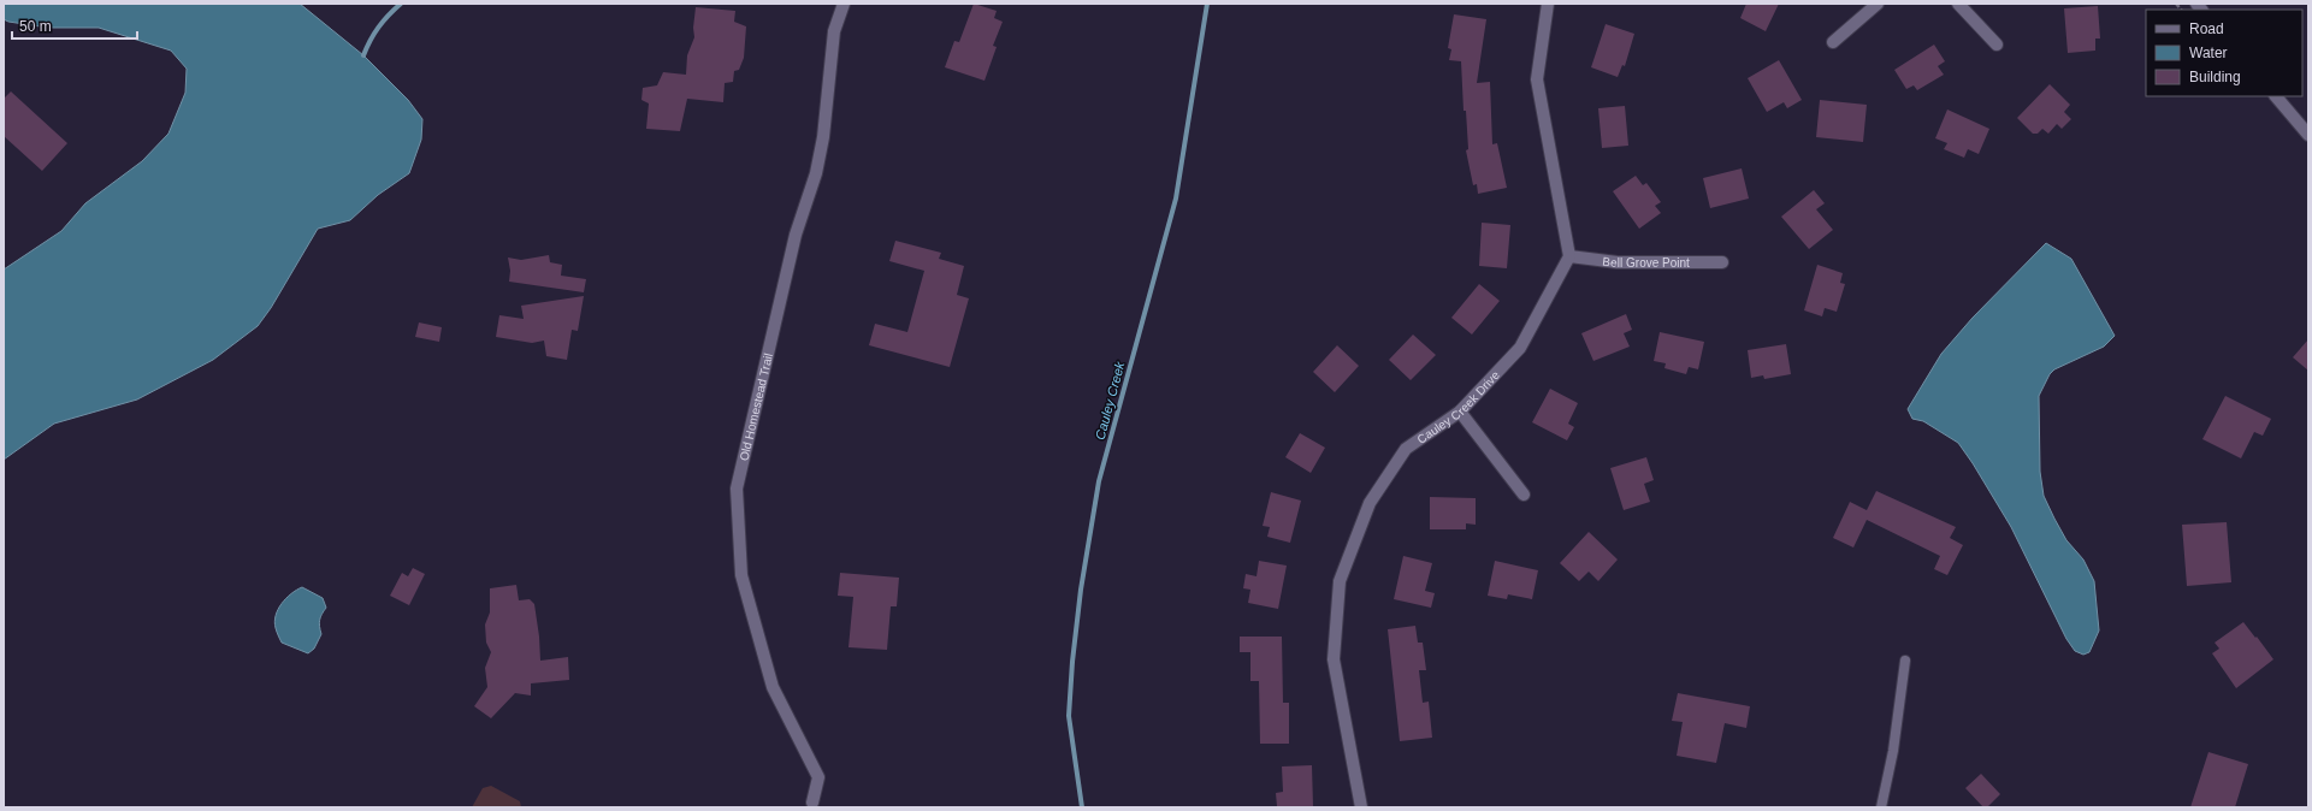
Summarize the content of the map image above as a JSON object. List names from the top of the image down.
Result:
{
  "streets": {
    "street": ["Bell Grove Point", "Cauley Creek Drive", "Old Homestead Trail"]
  },
  "crossings": [
    ["Bell Grove Point", "Cauley Creek Drive"]
  ],
  "water": ["Cauley Creek"],
  "legend": ["Road", "Water", "Building"],
  "scale_bar": "50 m"
}
